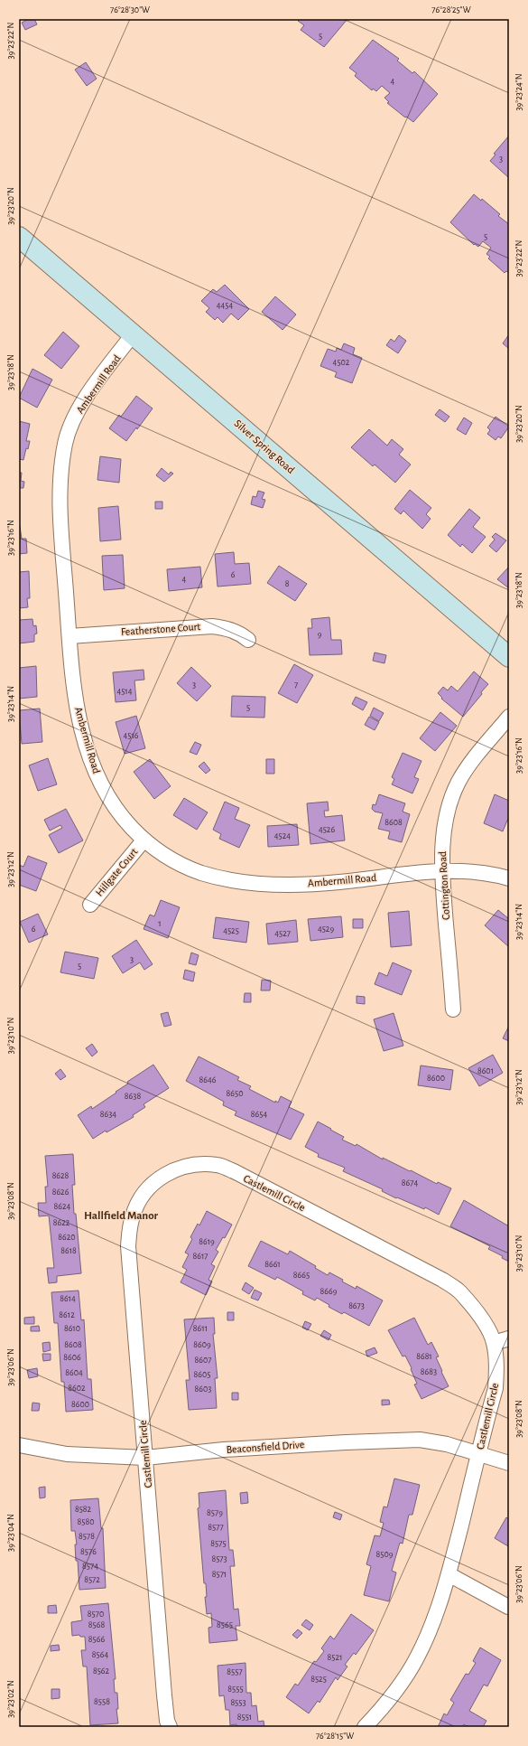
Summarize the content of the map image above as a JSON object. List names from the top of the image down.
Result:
{
  "streets": {
    "main road": ["Silver Spring Road"],
    "street": [
      "Ambermill Road",
      "Featherstone Court",
      "Hillgate Court",
      "Cottington Road",
      "Castlemill Circle",
      "Beaconsfield Drive"
    ]
  },
  "crossings": [
    ["Ambermill Road", "Silver Spring Road"],
    ["Ambermill Road", "Featherstone Court"],
    ["Ambermill Road", "Hillgate Court"],
    ["Ambermill Road", "Cottington Road"],
    ["Castlemill Circle", "Beaconsfield Drive"]
  ],
  "districts": ["Hallfield Manor"],
  "house_numbers": [
    "5",
    "4",
    "3",
    "5",
    "4454",
    "4502",
    "6",
    "4",
    "8",
    "9",
    "3",
    "7",
    "4514",
    "5",
    "4516",
    "8608",
    "4526",
    "4524",
    "1",
    "6",
    "4529",
    "4525",
    "4527",
    "3",
    "5",
    "8601",
    "8600",
    "8646",
    "8650",
    "8638",
    "8634",
    "8654",
    "8628",
    "8674",
    "8626",
    "8624",
    "8622",
    "8620",
    "8619",
    "8618",
    "8617",
    "8661",
    "8665",
    "8669",
    "8614",
    "8673",
    "8612",
    "8610",
    "8611",
    "8608",
    "8609",
    "8681",
    "8606",
    "8607",
    "8683",
    "8604",
    "8605",
    "8602",
    "8603",
    "8600",
    "8582",
    "8579",
    "8580",
    "8577",
    "8578",
    "8575",
    "8576",
    "8509",
    "8573",
    "8574",
    "8571",
    "8572",
    "8570",
    "8568",
    "8565",
    "8566",
    "8564",
    "8521",
    "8562",
    "8557",
    "8525",
    "8555",
    "8558",
    "8553",
    "8551"
  ],
  "coordinates": [
    "76°28'30\"W",
    "76°28'25\"W",
    "39°23'22\"N",
    "39°23'24\"N",
    "39°23'20\"N",
    "39°23'18\"N",
    "39°23'16\"N",
    "39°23'14\"N",
    "39°23'12\"N",
    "39°23'10\"N",
    "39°23'08\"N",
    "39°23'06\"N",
    "39°23'04\"N",
    "39°23'02\"N",
    "76°28'15\"W"
  ]
}
